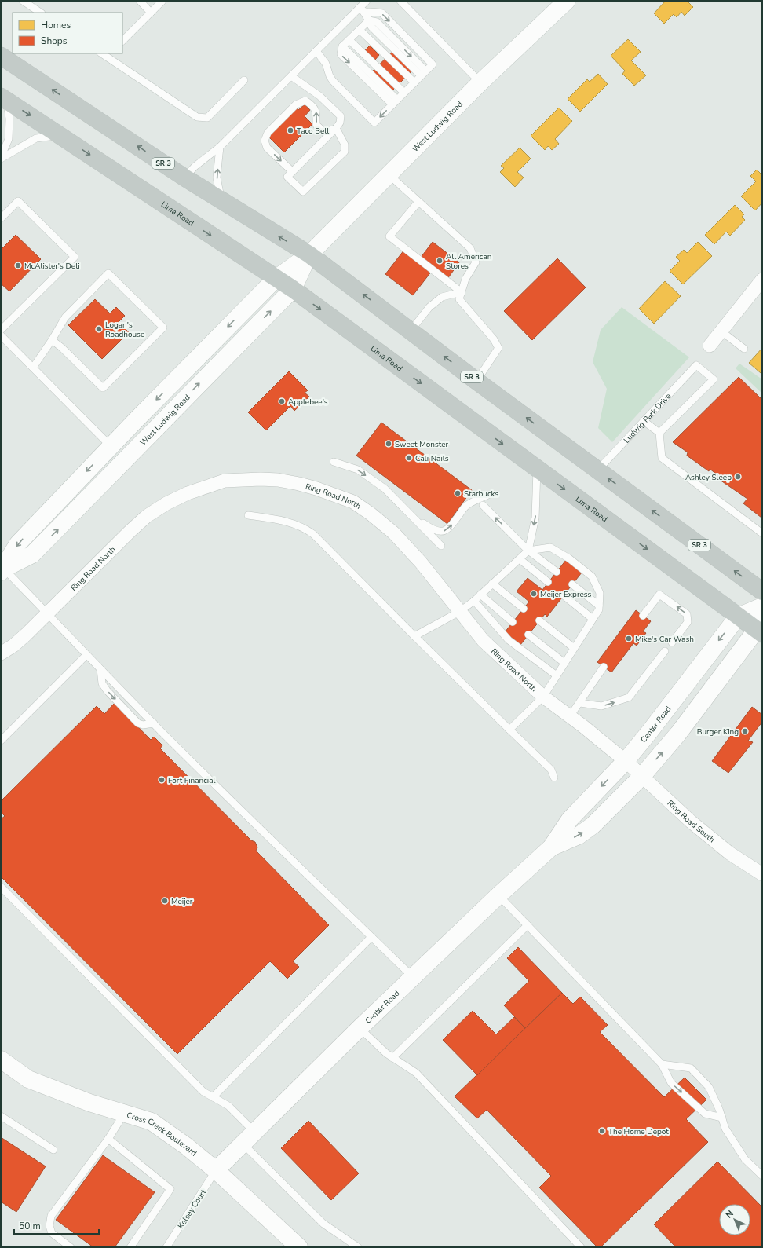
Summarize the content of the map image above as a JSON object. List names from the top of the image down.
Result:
{
  "streets": {
    "highway": ["SR 3", "Lima Road"],
    "street": [
      "West Ludwig Road",
      "Ring Road North",
      "Center Road",
      "Ring Road South",
      "Cross Creek Boulevard"
    ],
    "lane": ["Ludwig Park Drive", "Kelsey Court"]
  },
  "crossings": [
    ["West Ludwig Road", "SR 3"],
    ["West Ludwig Road", "Lima Road"],
    ["SR 3", "Ludwig Park Drive"],
    ["Lima Road", "Center Road"],
    ["Ring Road North", "Center Road"],
    ["Ring Road North", "Ring Road South"],
    ["Center Road", "Ring Road South"],
    ["Center Road", "Cross Creek Boulevard"],
    ["Center Road", "Kelsey Court"],
    ["Cross Creek Boulevard", "Kelsey Court"]
  ],
  "places": [
    "Taco Bell",
    "All American Stores",
    "McAlister's Deli",
    "Logan's Roadhouse",
    "Applebee's",
    "Sweet Monster",
    "Cali Nails",
    "Ashley Sleep",
    "Starbucks",
    "Meijer Express",
    "Mike's Car Wash",
    "Burger King",
    "Fort Financial",
    "Meijer",
    "The Home Depot"
  ],
  "legend": ["Homes", "Shops"],
  "scale_bar": "50 m",
  "north": "top left"
}
